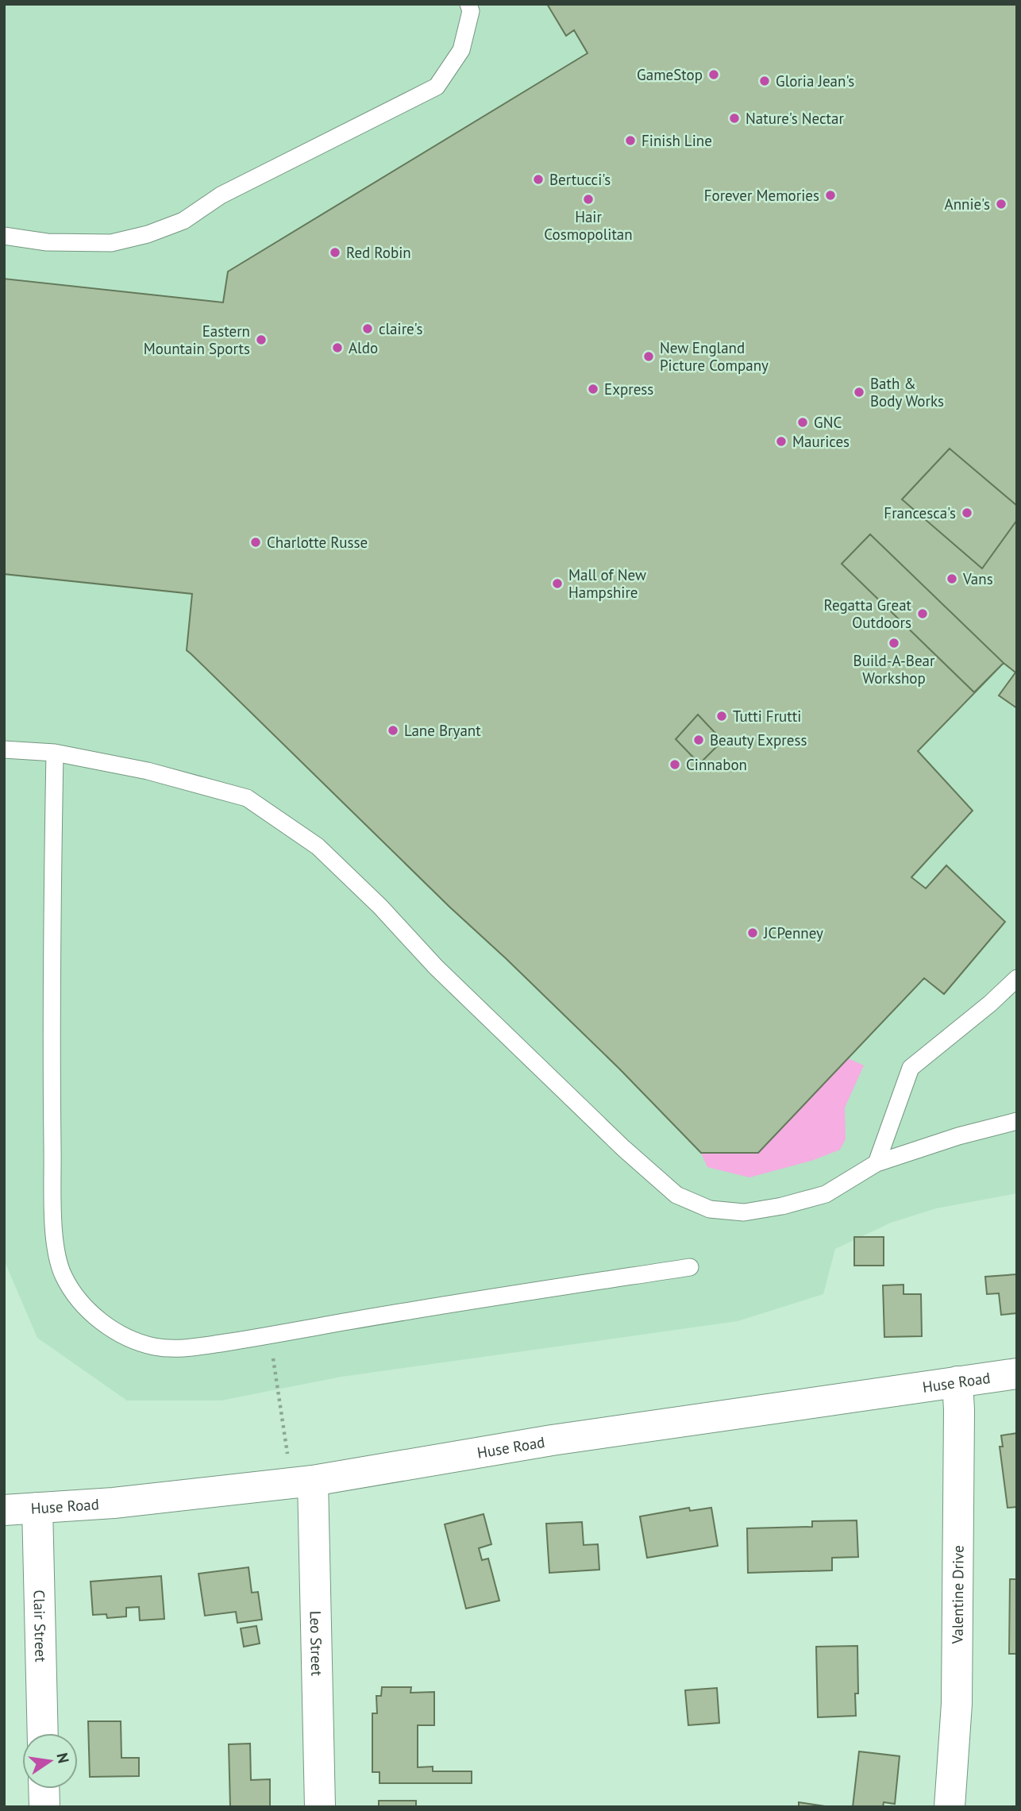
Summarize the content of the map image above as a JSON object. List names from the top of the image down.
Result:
{
  "streets": {
    "street": [
      "Huse Road",
      "Valentine Drive",
      "Clair Street",
      "Leo Street"
    ]
  },
  "crossings": [
    ["Huse Road", "Valentine Drive"],
    ["Huse Road", "Clair Street"],
    ["Huse Road", "Leo Street"]
  ],
  "places": [
    "GameStop",
    "Gloria Jean's",
    "Nature's Nectar",
    "Finish Line",
    "Bertucci's",
    "Forever Memories",
    "Hair Cosmopolitan",
    "Annie's",
    "Red Robin",
    "claire's",
    "Eastern Mountain Sports",
    "Aldo",
    "New England Picture Company",
    "Express",
    "Bath & Body Works",
    "GNC",
    "Maurices",
    "Francesca's",
    "Charlotte Russe",
    "Vans",
    "Mall of New Hampshire",
    "Regatta Great Outdoors",
    "Build-A-Bear Workshop",
    "Tutti Frutti",
    "Lane Bryant",
    "Beauty Express",
    "Cinnabon",
    "JCPenney"
  ],
  "north": "right"
}
